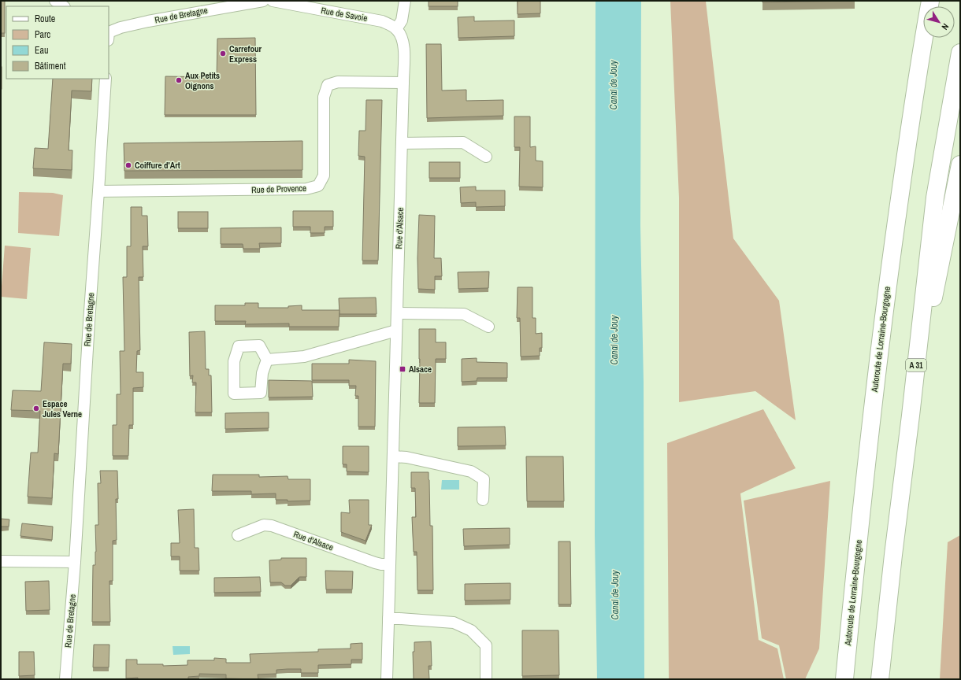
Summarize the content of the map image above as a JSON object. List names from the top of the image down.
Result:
{
  "streets": {
    "highway": ["Autoroute de Lorraine-Bourgogne", "A 31"],
    "street": [
      "Rue de Savoie",
      "Rue de Bretagne",
      "Rue de Provence",
      "Rue d'Alsace"
    ]
  },
  "crossings": [
    ["Rue de Savoie", "Rue d'Alsace"],
    ["Rue de Bretagne", "Rue de Provence"],
    ["Rue de Provence", "Rue d'Alsace"]
  ],
  "water": ["Canal de Jouy"],
  "places": {
    "other": [
      "Carrefour Express",
      "Aux Petits Oignons",
      "Coiffure d'Art",
      "Espace Jules Verne"
    ],
    "transit": ["Alsace"]
  },
  "legend": [
    "Route",
    "Parc",
    "Eau",
    "Bâtiment"
  ],
  "north": "bottom right"
}
